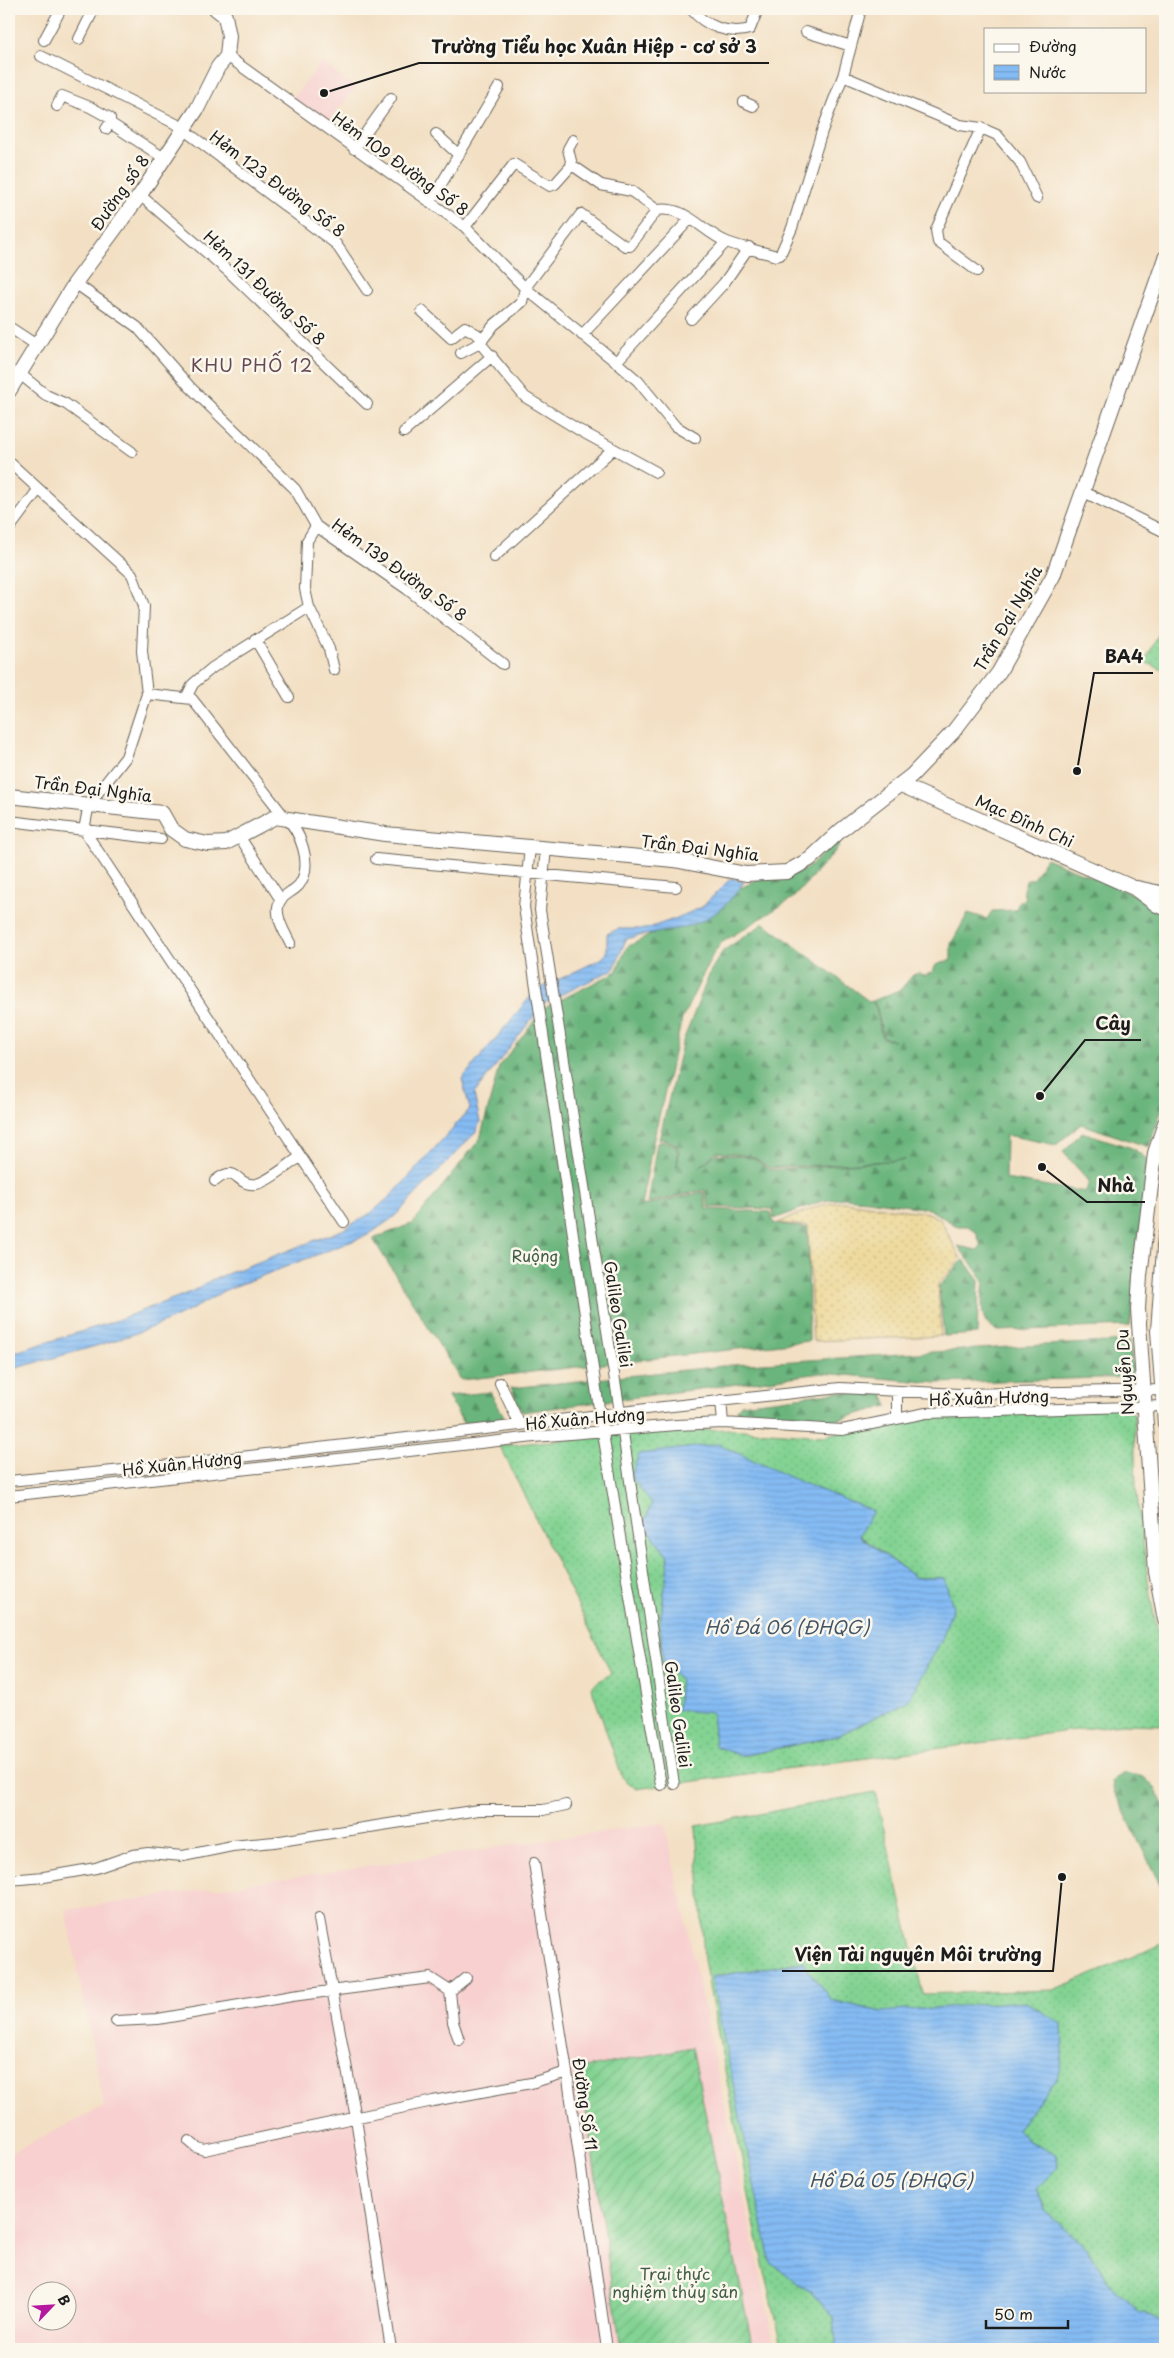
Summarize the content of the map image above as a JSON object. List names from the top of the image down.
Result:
{
  "streets": {
    "street": [
      "Hẻm 109 Đường Số 8",
      "Hẻm 123 Đường Số 8",
      "Đường số 8",
      "Hẻm 131 Đường Số 8",
      "Hẻm 139 Đường Số 8",
      "Trần Đại Nghĩa",
      "Mạc Đĩnh Chi",
      "Galileo Galilei",
      "Nguyễn Du",
      "Hồ Xuân Hương",
      "Đường Số 11"
    ]
  },
  "crossings": [
    ["Hẻm 109 Đường Số 8", "Đường số 8"],
    ["Hẻm 123 Đường Số 8", "Đường số 8"],
    ["Đường số 8", "Hẻm 131 Đường Số 8"],
    ["Đường số 8", "Hẻm 139 Đường Số 8"],
    ["Trần Đại Nghĩa", "Mạc Đĩnh Chi"],
    ["Trần Đại Nghĩa", "Galileo Galilei"],
    ["Galileo Galilei", "Hồ Xuân Hương"],
    ["Nguyễn Du", "Hồ Xuân Hương"]
  ],
  "districts": ["KHU PHỐ 12"],
  "water": ["Hồ Đá 06 (ĐHQG)", "Hồ Đá 05 (ĐHQG)"],
  "parks": ["Ruộng", "Trại thực nghiệm thủy sản"],
  "places": [
    "Trường Tiểu học Xuân Hiệp - cơ sở 3",
    "BA4",
    "Cây",
    "Nhà",
    "Viện Tài nguyên Môi trường"
  ],
  "legend": ["Đường", "Nước"],
  "scale_bar": "50 m",
  "north": "top right"
}
